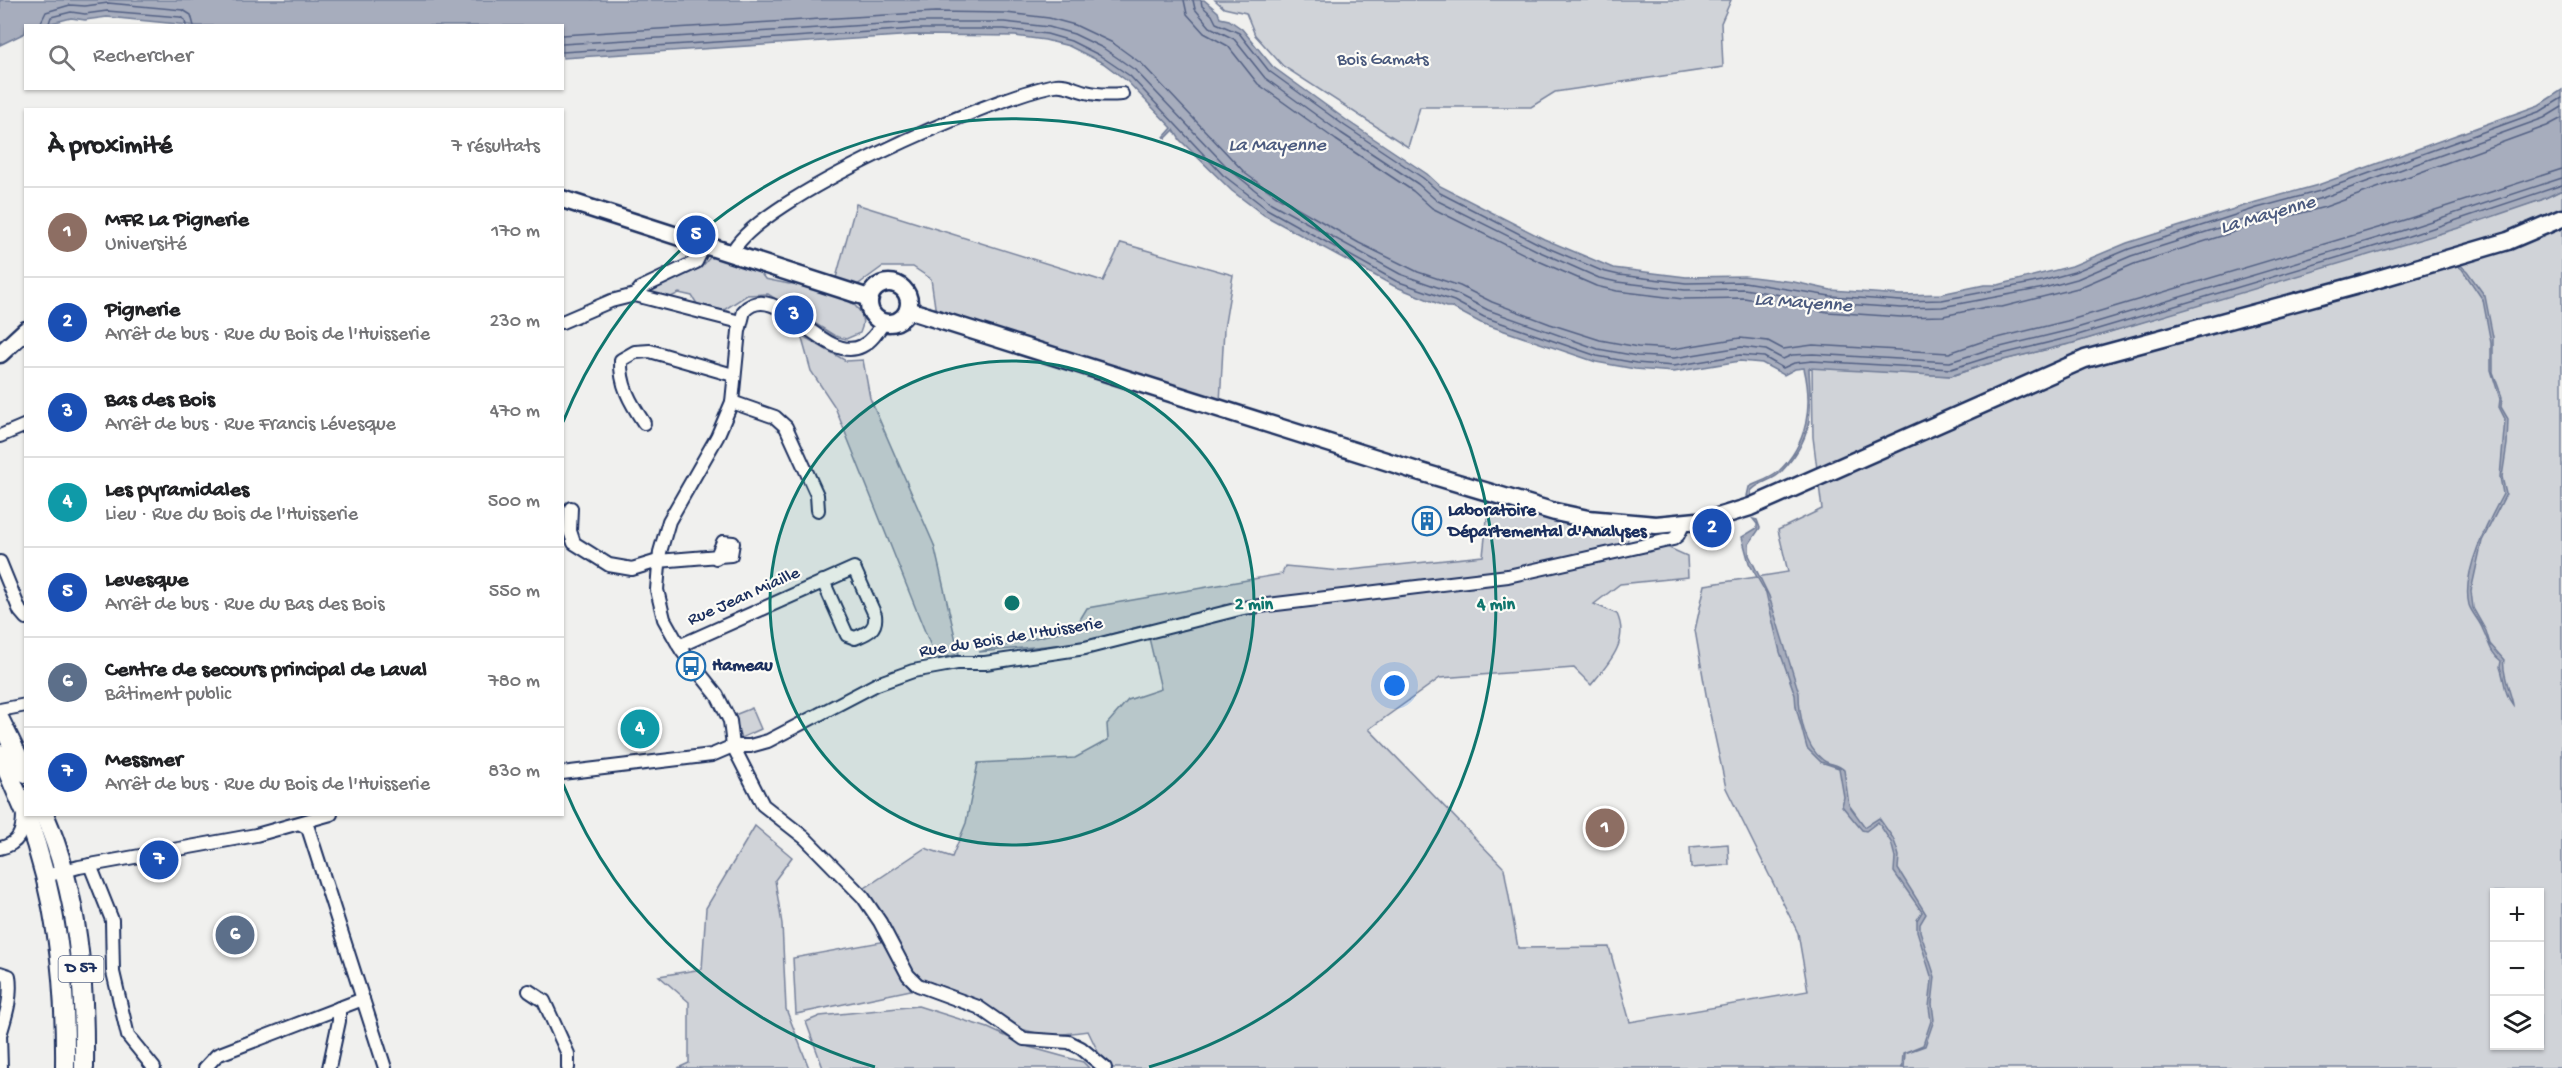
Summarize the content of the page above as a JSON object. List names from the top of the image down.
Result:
{
  "streets": {
    "main road": ["D 57"],
    "street": ["Rue Jean Miaille", "Rue du Bois de l'Huisserie"]
  },
  "water": ["La Mayenne"],
  "parks": ["Bois Gamats"],
  "places": {
    "building": ["Laboratoire Départemental d'Analyses"],
    "bus stop": ["Hameau"]
  },
  "page": {
    "search": "Rechercher",
    "heading": ["À proximité", "7 résultats"],
    "list": [
      {
        "mark": "1",
        "name": "MFR La Pignerie",
        "note": "Université",
        "value": "170 m"
      },
      {
        "mark": "2",
        "name": "Pignerie",
        "note": "Arrêt de bus · Rue du Bois de l'Huisserie",
        "value": "230 m"
      },
      {
        "mark": "3",
        "name": "Bas des Bois",
        "note": "Arrêt de bus · Rue Francis Lévesque",
        "value": "470 m"
      },
      {
        "mark": "4",
        "name": "Les pyramidales",
        "note": "Lieu · Rue du Bois de l'Huisserie",
        "value": "500 m"
      },
      {
        "mark": "5",
        "name": "Levesque",
        "note": "Arrêt de bus · Rue du Bas des Bois",
        "value": "550 m"
      },
      {
        "mark": "6",
        "name": "Centre de secours principal de Laval",
        "note": "Bâtiment public",
        "value": "780 m"
      },
      {
        "mark": "7",
        "name": "Messmer",
        "note": "Arrêt de bus · Rue du Bois de l'Huisserie",
        "value": "830 m"
      }
    ],
    "pins": [
      "5",
      "3",
      "2",
      "4",
      "1",
      "7",
      "6"
    ],
    "map_buttons": ["+", "−"]
  },
  "rings": ["2 min", "4 min"]
}
